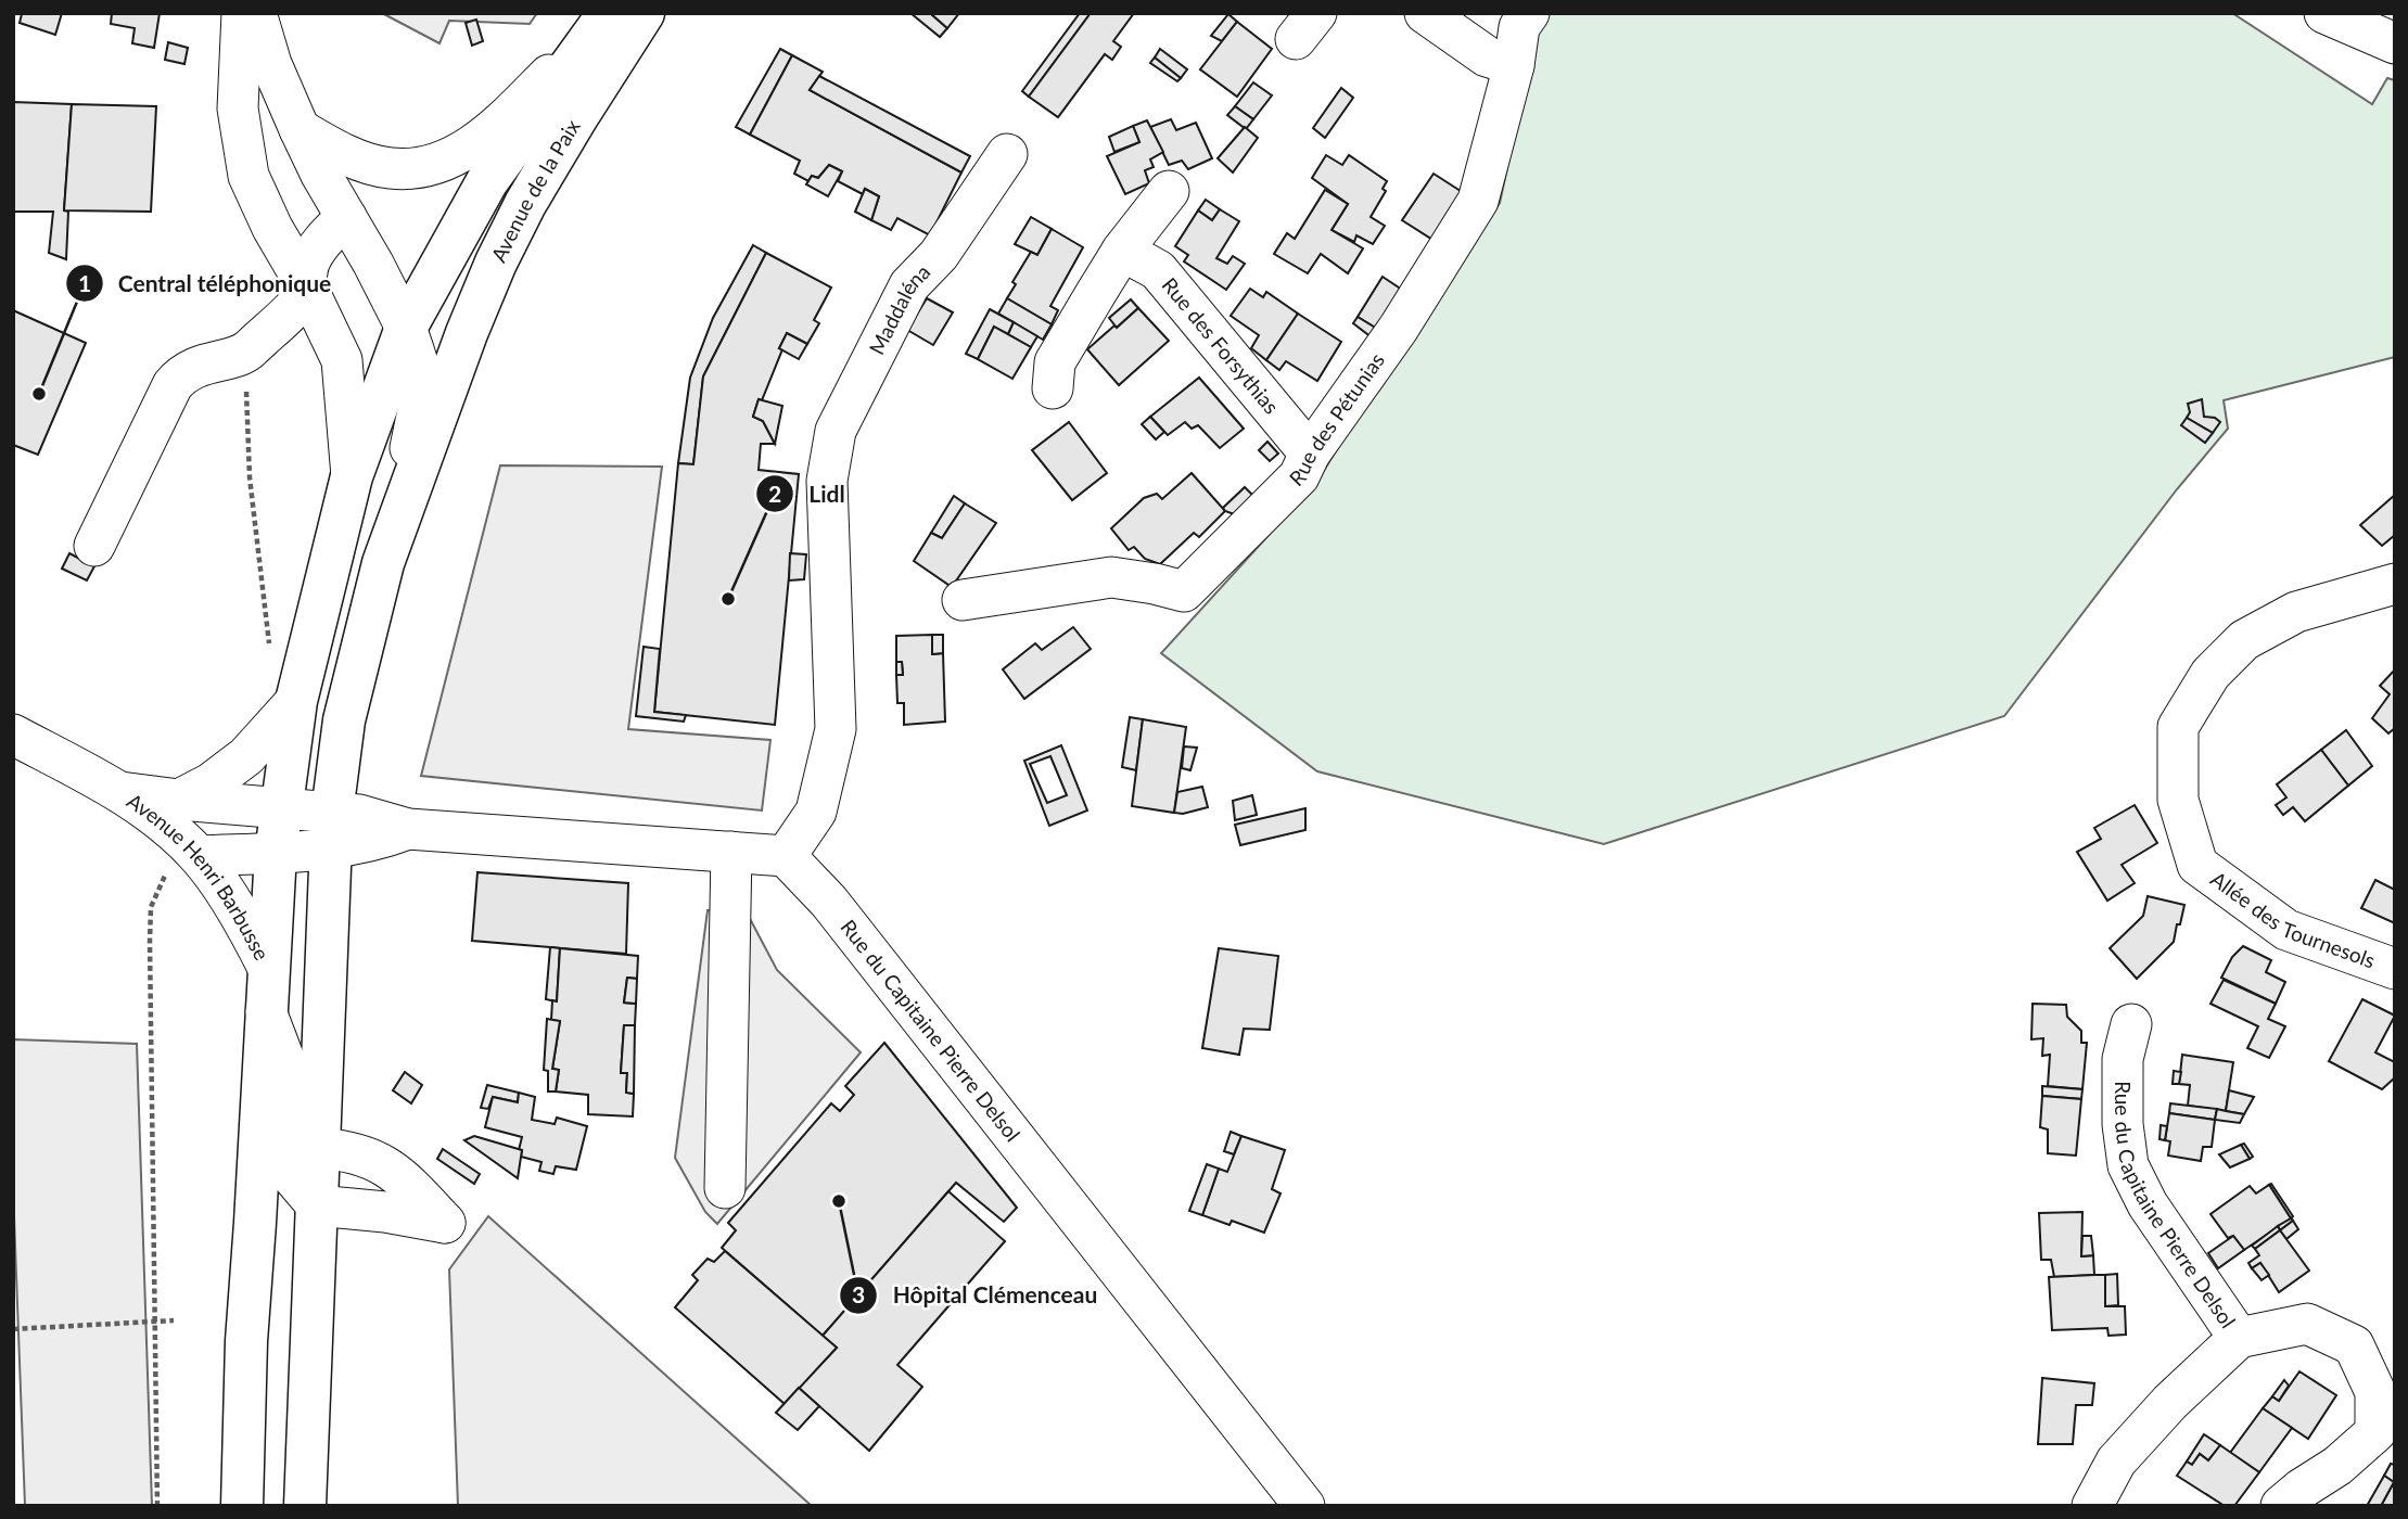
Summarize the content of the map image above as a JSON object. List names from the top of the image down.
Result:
{
  "streets": {
    "main road": ["Avenue de la Paix"],
    "street": [
      "Maddaléna",
      "Rue des Forsythias",
      "Rue des Pétunias",
      "Avenue Henri Barbusse",
      "Allée des Tournesols",
      "Rue du Capitaine Pierre Delsol"
    ]
  },
  "crossings": [
    ["Avenue de la Paix", "Avenue Henri Barbusse"],
    ["Maddaléna", "Rue du Capitaine Pierre Delsol"],
    ["Rue des Forsythias", "Rue des Pétunias"]
  ],
  "places": ["Central téléphonique", "Lidl", "Hôpital Clémenceau"]
}
